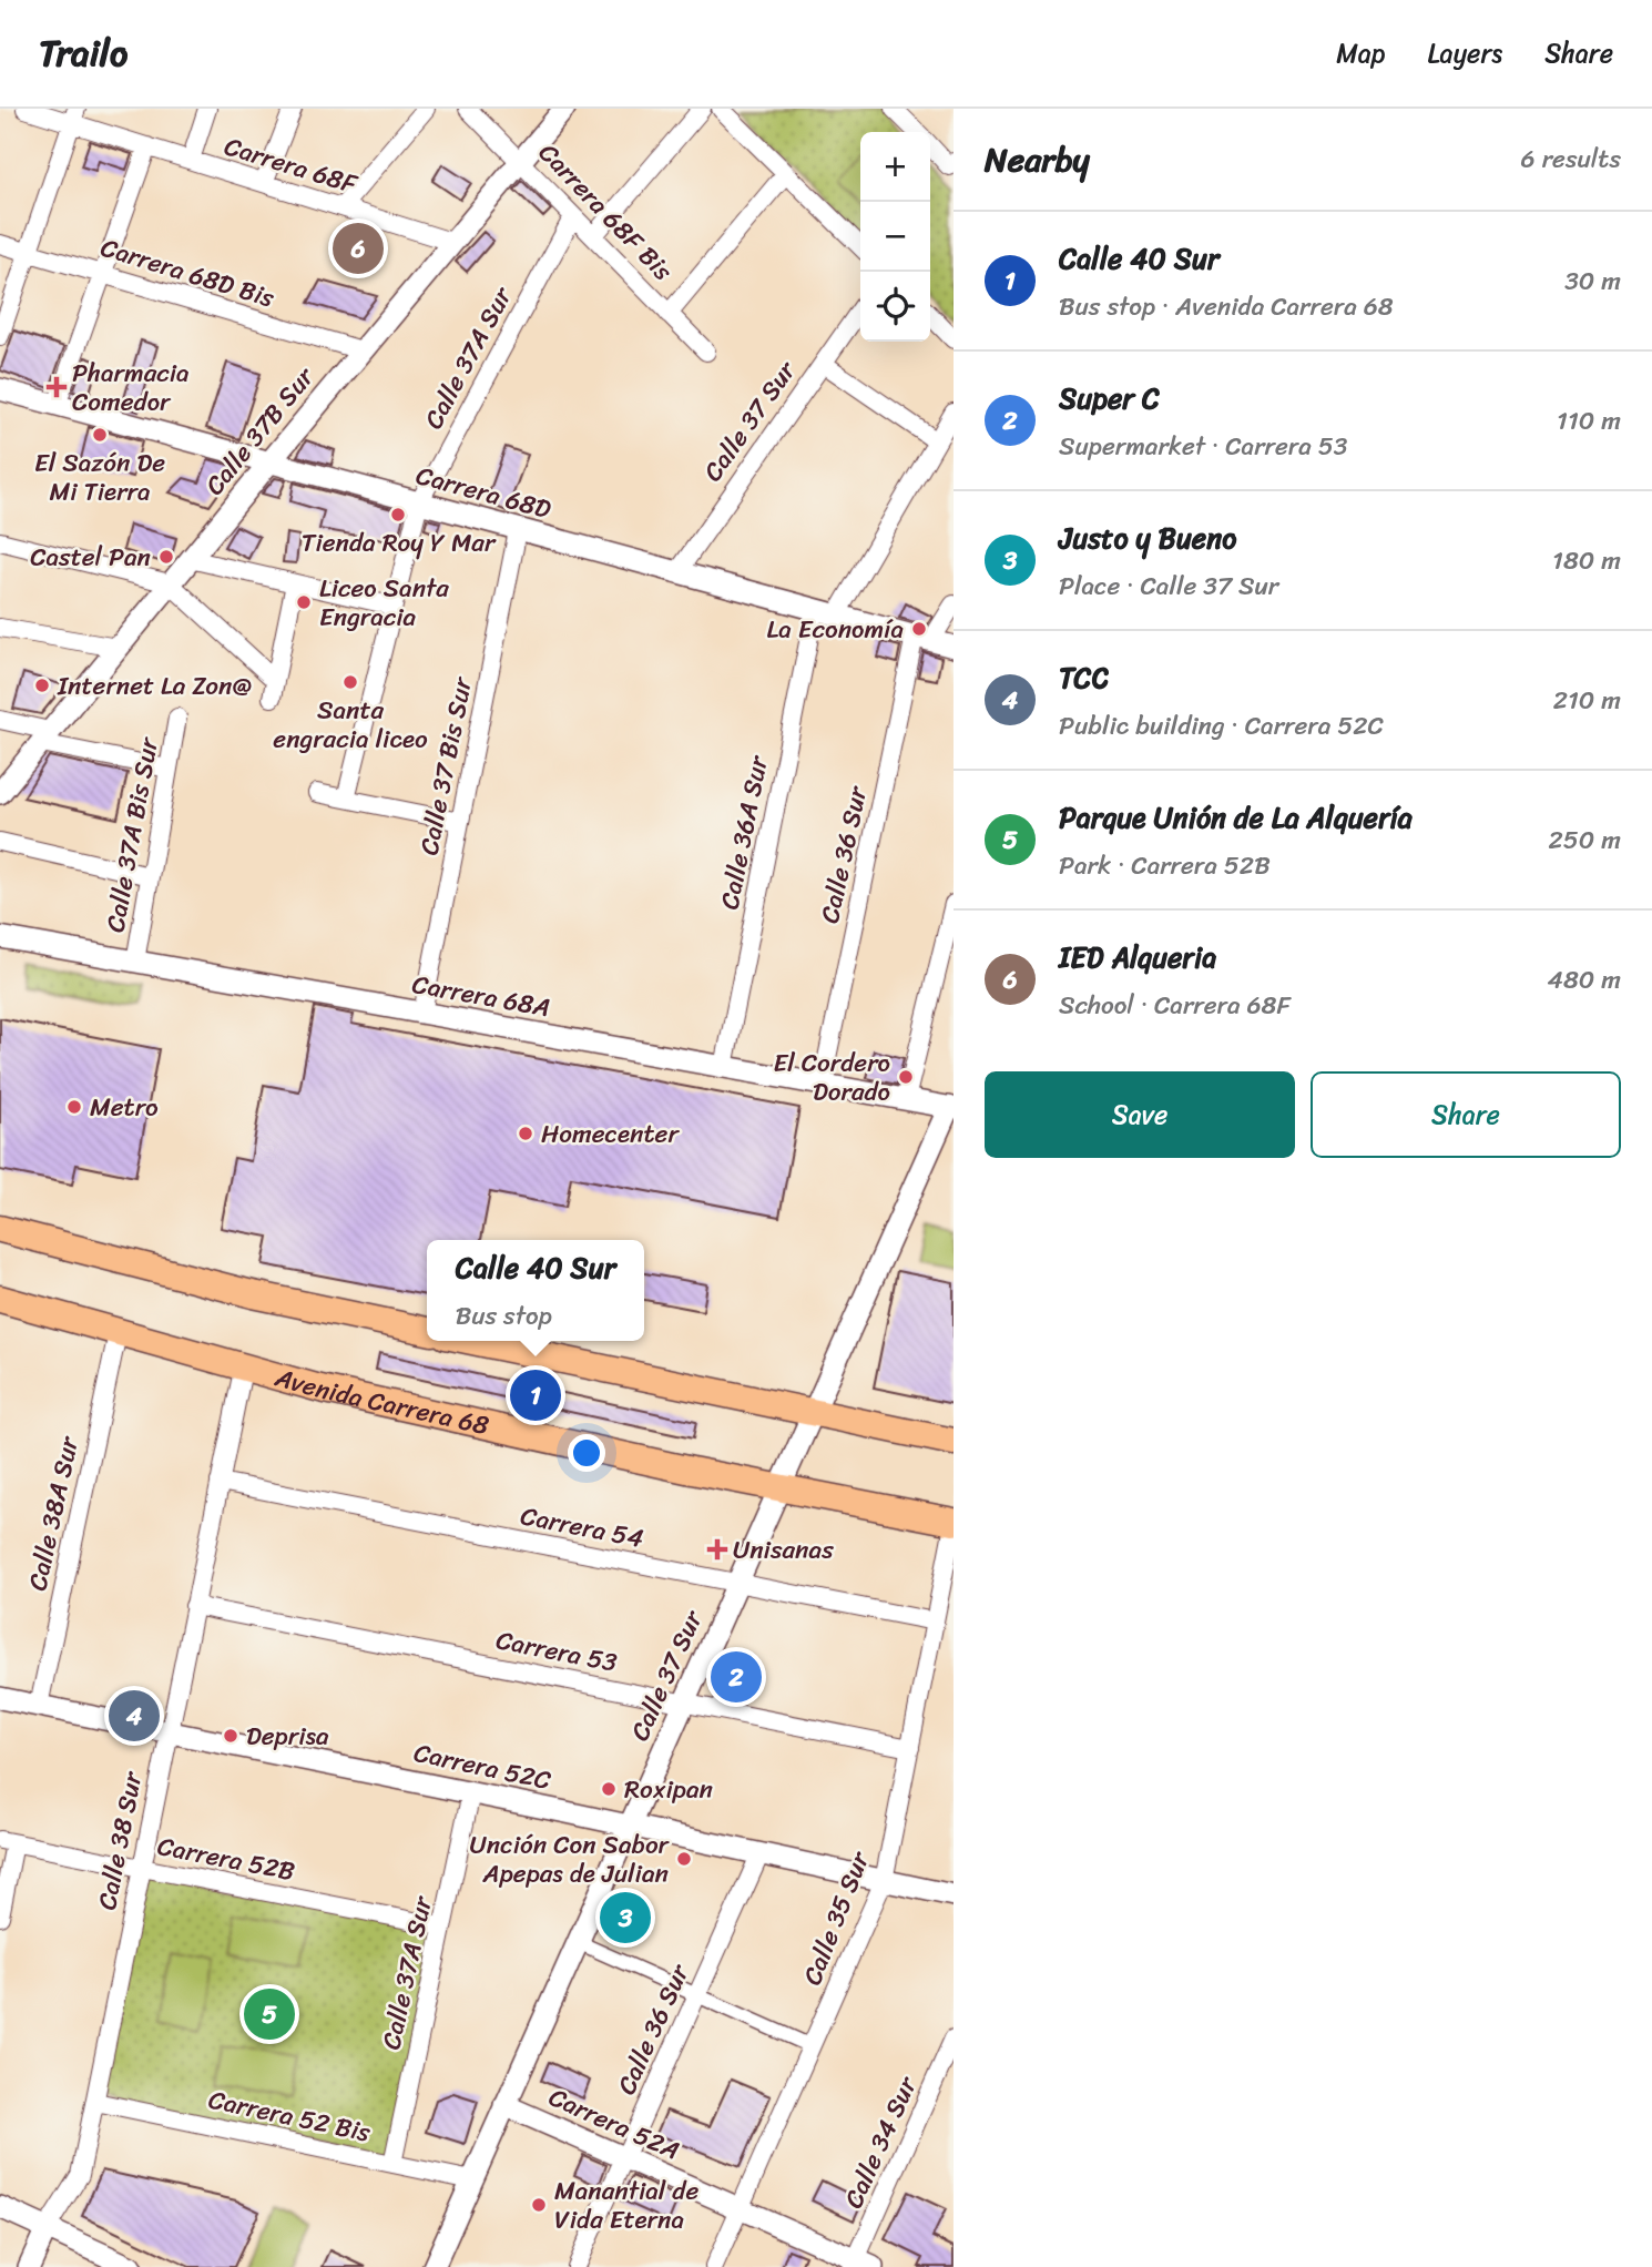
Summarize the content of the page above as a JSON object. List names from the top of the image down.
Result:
{
  "streets": {
    "main road": ["Avenida Carrera 68"],
    "street": [
      "Carrera 68F",
      "Carrera 68F Bis",
      "Carrera 68D Bis",
      "Calle 37A Sur",
      "Calle 37 Sur",
      "Calle 37B Sur",
      "Carrera 68D",
      "Calle 37 Bis Sur",
      "Calle 36A Sur",
      "Calle 37A Bis Sur",
      "Calle 36 Sur",
      "Carrera 68A",
      "Calle 38A Sur",
      "Carrera 54",
      "Carrera 53",
      "Carrera 52C",
      "Calle 38 Sur",
      "Carrera 52B",
      "Calle 35 Sur",
      "Carrera 52 Bis",
      "Carrera 52A",
      "Calle 34 Sur"
    ]
  },
  "crossings": [
    ["Carrera 68F", "Calle 37B Sur"],
    ["Carrera 68F Bis", "Calle 37A Sur"],
    ["Carrera 68F Bis", "Calle 37B Sur"],
    ["Carrera 68D Bis", "Calle 37B Sur"],
    ["Calle 37A Sur", "Carrera 68D"],
    ["Calle 37A Sur", "Carrera 52C"],
    ["Calle 37A Sur", "Carrera 52B"],
    ["Calle 37A Sur", "Carrera 52 Bis"],
    ["Calle 37 Sur", "Carrera 68D"],
    ["Calle 37 Sur", "Carrera 68A"],
    ["Calle 37 Sur", "Avenida Carrera 68"],
    ["Calle 37 Sur", "Carrera 54"],
    ["Calle 37 Sur", "Carrera 53"],
    ["Calle 37 Sur", "Carrera 52C"],
    ["Calle 37 Sur", "Carrera 52 Bis"],
    ["Calle 37 Sur", "Carrera 52A"],
    ["Calle 37B Sur", "Carrera 68D"],
    ["Carrera 68D", "Calle 37 Bis Sur"],
    ["Carrera 68D", "Calle 36A Sur"],
    ["Carrera 68D", "Calle 36 Sur"],
    ["Calle 37 Bis Sur", "Carrera 68A"],
    ["Calle 36A Sur", "Carrera 68A"],
    ["Calle 37A Bis Sur", "Carrera 68A"],
    ["Calle 36 Sur", "Carrera 68A"],
    ["Calle 36 Sur", "Carrera 52C"],
    ["Calle 36 Sur", "Carrera 52A"],
    ["Avenida Carrera 68", "Calle 38A Sur"],
    ["Avenida Carrera 68", "Calle 38 Sur"],
    ["Avenida Carrera 68", "Calle 35 Sur"],
    ["Calle 38A Sur", "Carrera 52C"],
    ["Carrera 54", "Calle 38 Sur"],
    ["Carrera 54", "Calle 35 Sur"],
    ["Carrera 53", "Calle 38 Sur"],
    ["Carrera 53", "Calle 35 Sur"],
    ["Carrera 52C", "Calle 38 Sur"],
    ["Carrera 52C", "Calle 35 Sur"],
    ["Calle 38 Sur", "Carrera 52B"],
    ["Calle 38 Sur", "Carrera 52 Bis"],
    ["Calle 35 Sur", "Carrera 52A"],
    ["Carrera 52A", "Calle 34 Sur"]
  ],
  "places": {
    "health": ["Pharmacia Comedor", "Unisanas"],
    "other": [
      "El Sazón De Mi Tierra",
      "Tienda Roy Y Mar",
      "Castel Pan",
      "Liceo Santa Engracia",
      "La Economía",
      "Santa engracia liceo",
      "Internet La Zon@",
      "El Cordero Dorado",
      "Metro",
      "Homecenter",
      "Deprisa",
      "Roxipan",
      "Unción Con Sabor Apepas de Julian",
      "Manantial de Vida Eterna"
    ]
  },
  "page": {
    "header": "Trailo",
    "nav": ["Map", "Layers", "Share"],
    "heading": ["Nearby", "6 results"],
    "map_buttons": ["+", "−"],
    "list": [
      {
        "mark": "1",
        "name": "Calle 40 Sur",
        "note": "Bus stop · Avenida Carrera 68",
        "value": "30 m"
      },
      {
        "mark": "2",
        "name": "Super C",
        "note": "Supermarket · Carrera 53",
        "value": "110 m"
      },
      {
        "mark": "3",
        "name": "Justo y Bueno",
        "note": "Place · Calle 37 Sur",
        "value": "180 m"
      },
      {
        "mark": "4",
        "name": "TCC",
        "note": "Public building · Carrera 52C",
        "value": "210 m"
      },
      {
        "mark": "5",
        "name": "Parque Unión de La Alquería",
        "note": "Park · Carrera 52B",
        "value": "250 m"
      },
      {
        "mark": "6",
        "name": "IED Alqueria",
        "note": "School · Carrera 68F",
        "value": "480 m"
      }
    ],
    "pins": [
      "6",
      "1",
      "2",
      "4",
      "3",
      "5"
    ],
    "buttons": ["Save", "Share"],
    "popup": ["Calle 40 Sur", "Bus stop"]
  }
}
